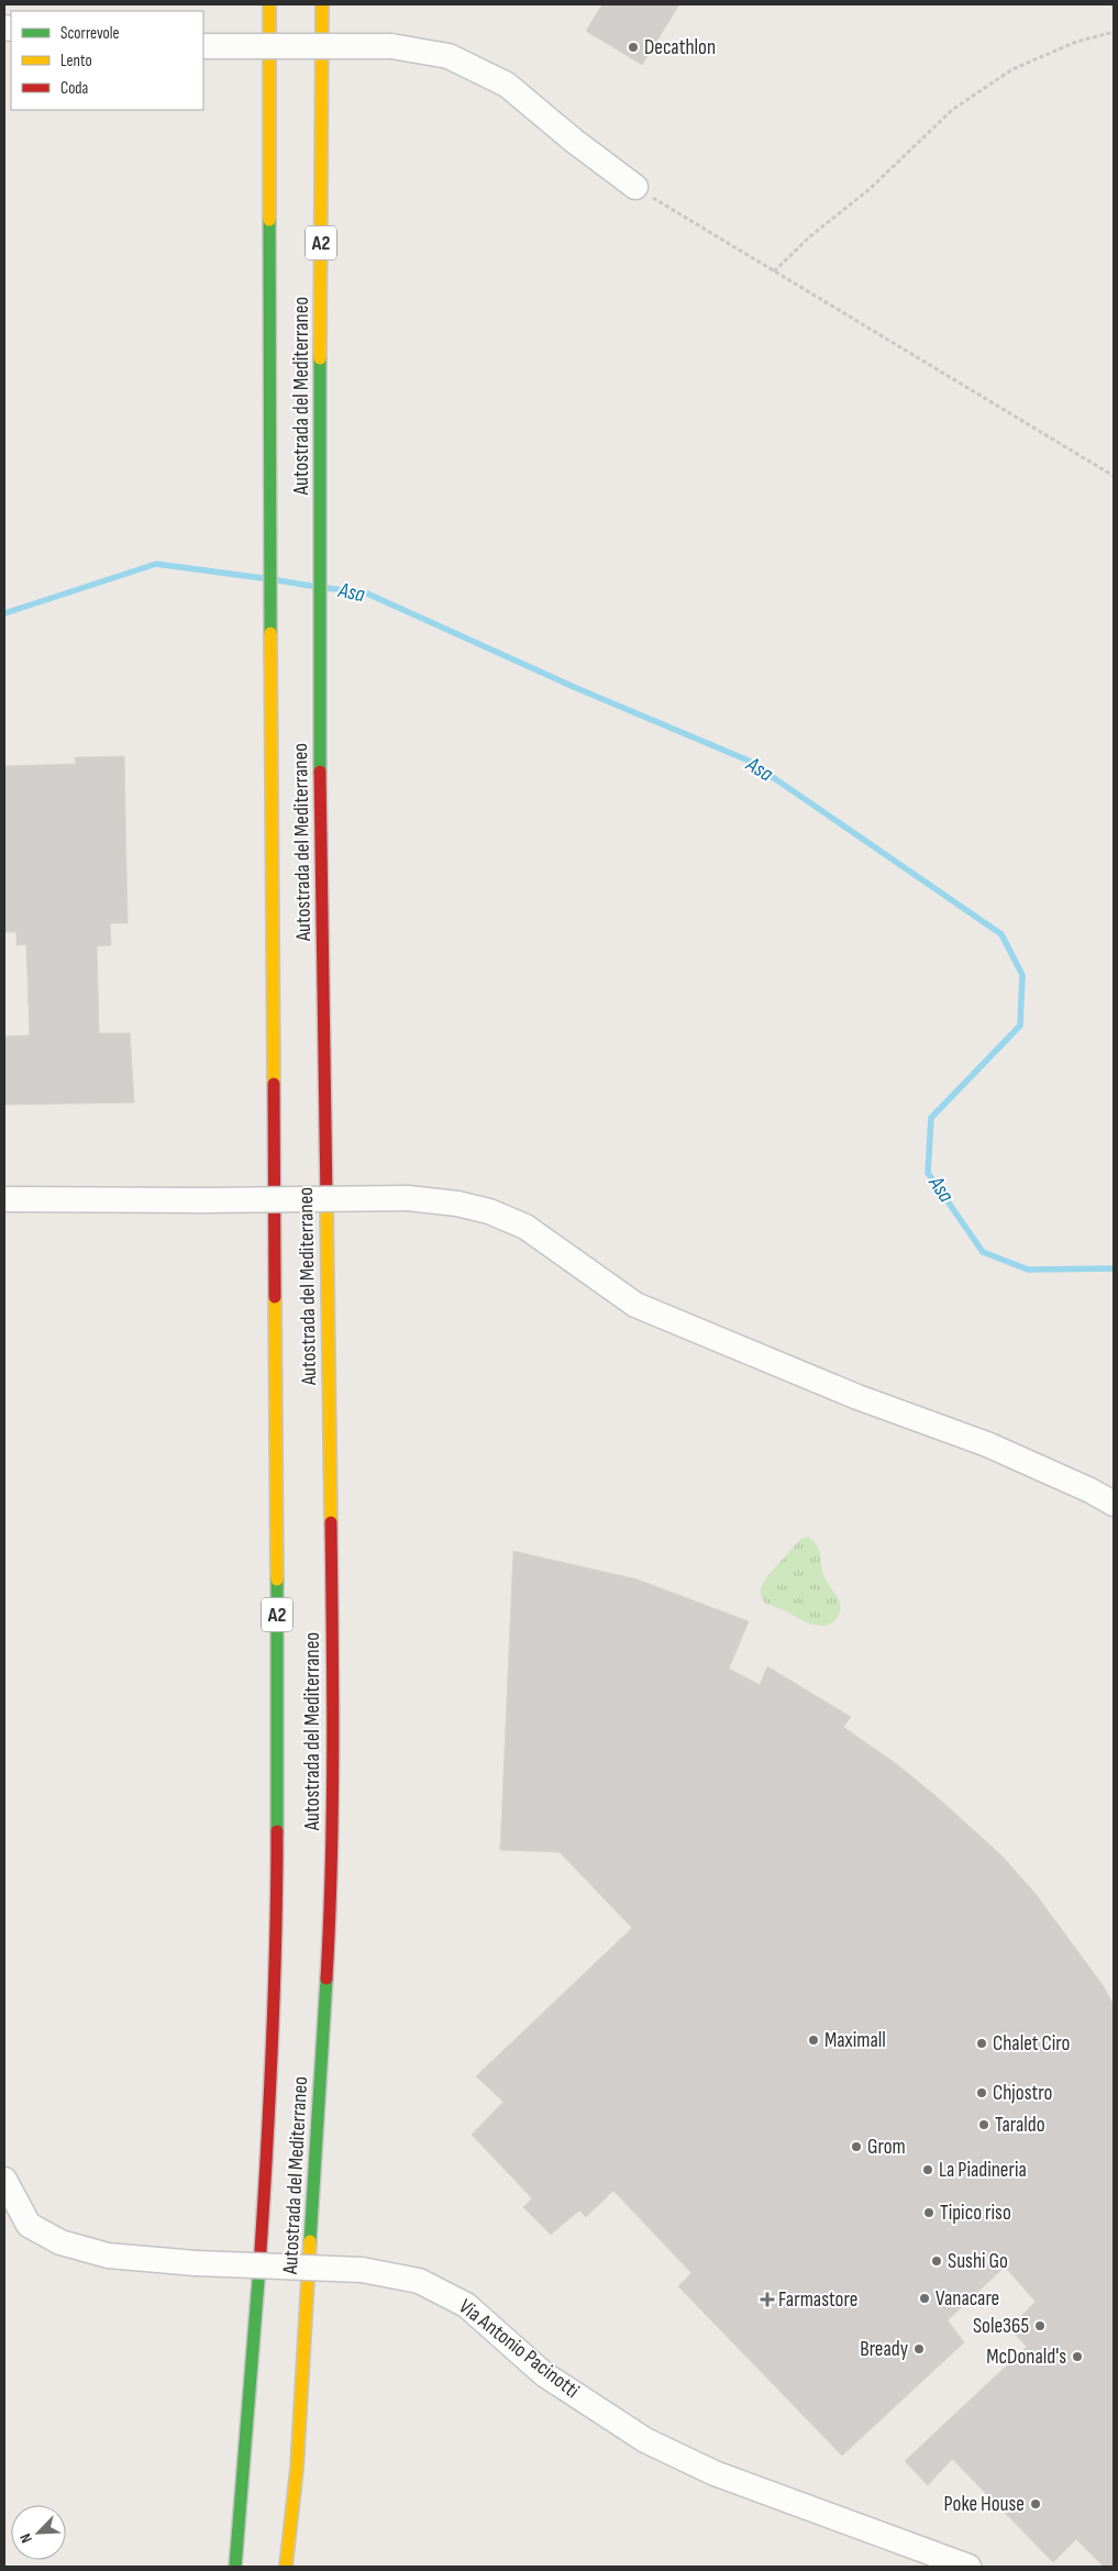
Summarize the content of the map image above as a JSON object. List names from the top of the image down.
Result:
{
  "streets": {
    "highway": ["A2", "Autostrada del Mediterraneo"],
    "street": ["Via Antonio Pacinotti"]
  },
  "water": ["Asa"],
  "places": {
    "other": [
      "Decathlon",
      "Maximall",
      "Chalet Ciro",
      "Chjostro",
      "Taraldo",
      "Grom",
      "La Piadineria",
      "Tipico riso",
      "Sushi Go",
      "Vanacare",
      "Sole365",
      "Bready",
      "McDonald's",
      "Poke House"
    ],
    "health": ["Farmastore"]
  },
  "legend": ["Scorrevole", "Lento", "Coda"],
  "north": "bottom left"
}
